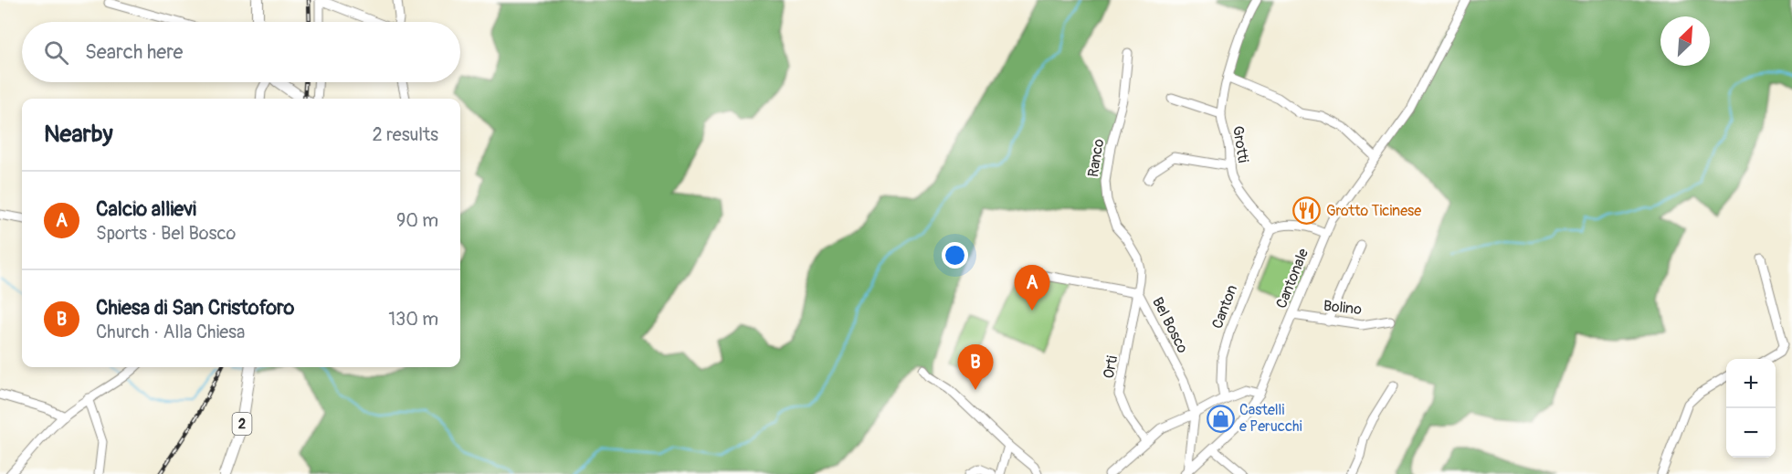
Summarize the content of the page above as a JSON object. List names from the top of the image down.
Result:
{
  "streets": {
    "main road": ["2"],
    "street": [
      "Grotti",
      "Ranco",
      "Cantonale",
      "Canton",
      "Bolino",
      "Bel Bosco",
      "Orti"
    ]
  },
  "crossings": [
    ["Grotti", "Canton"],
    ["Ranco", "Bel Bosco"],
    ["Ranco", "Orti"],
    ["Cantonale", "Bolino"],
    ["Cantonale", "Bel Bosco"],
    ["Bel Bosco", "Orti"]
  ],
  "places": {
    "restaurant": ["Grotto Ticinese"],
    "shop": ["Castelli e Perucchi"]
  },
  "north": "top right",
  "page": {
    "search": "Search here",
    "heading": ["Nearby", "2 results"],
    "list": [
      {
        "mark": "A",
        "name": "Calcio allievi",
        "note": "Sports · Bel Bosco",
        "value": "90 m"
      },
      {
        "mark": "B",
        "name": "Chiesa di San Cristoforo",
        "note": "Church · Alla Chiesa",
        "value": "130 m"
      }
    ],
    "pins": ["A", "B"],
    "map_buttons": ["+", "−"]
  }
}
